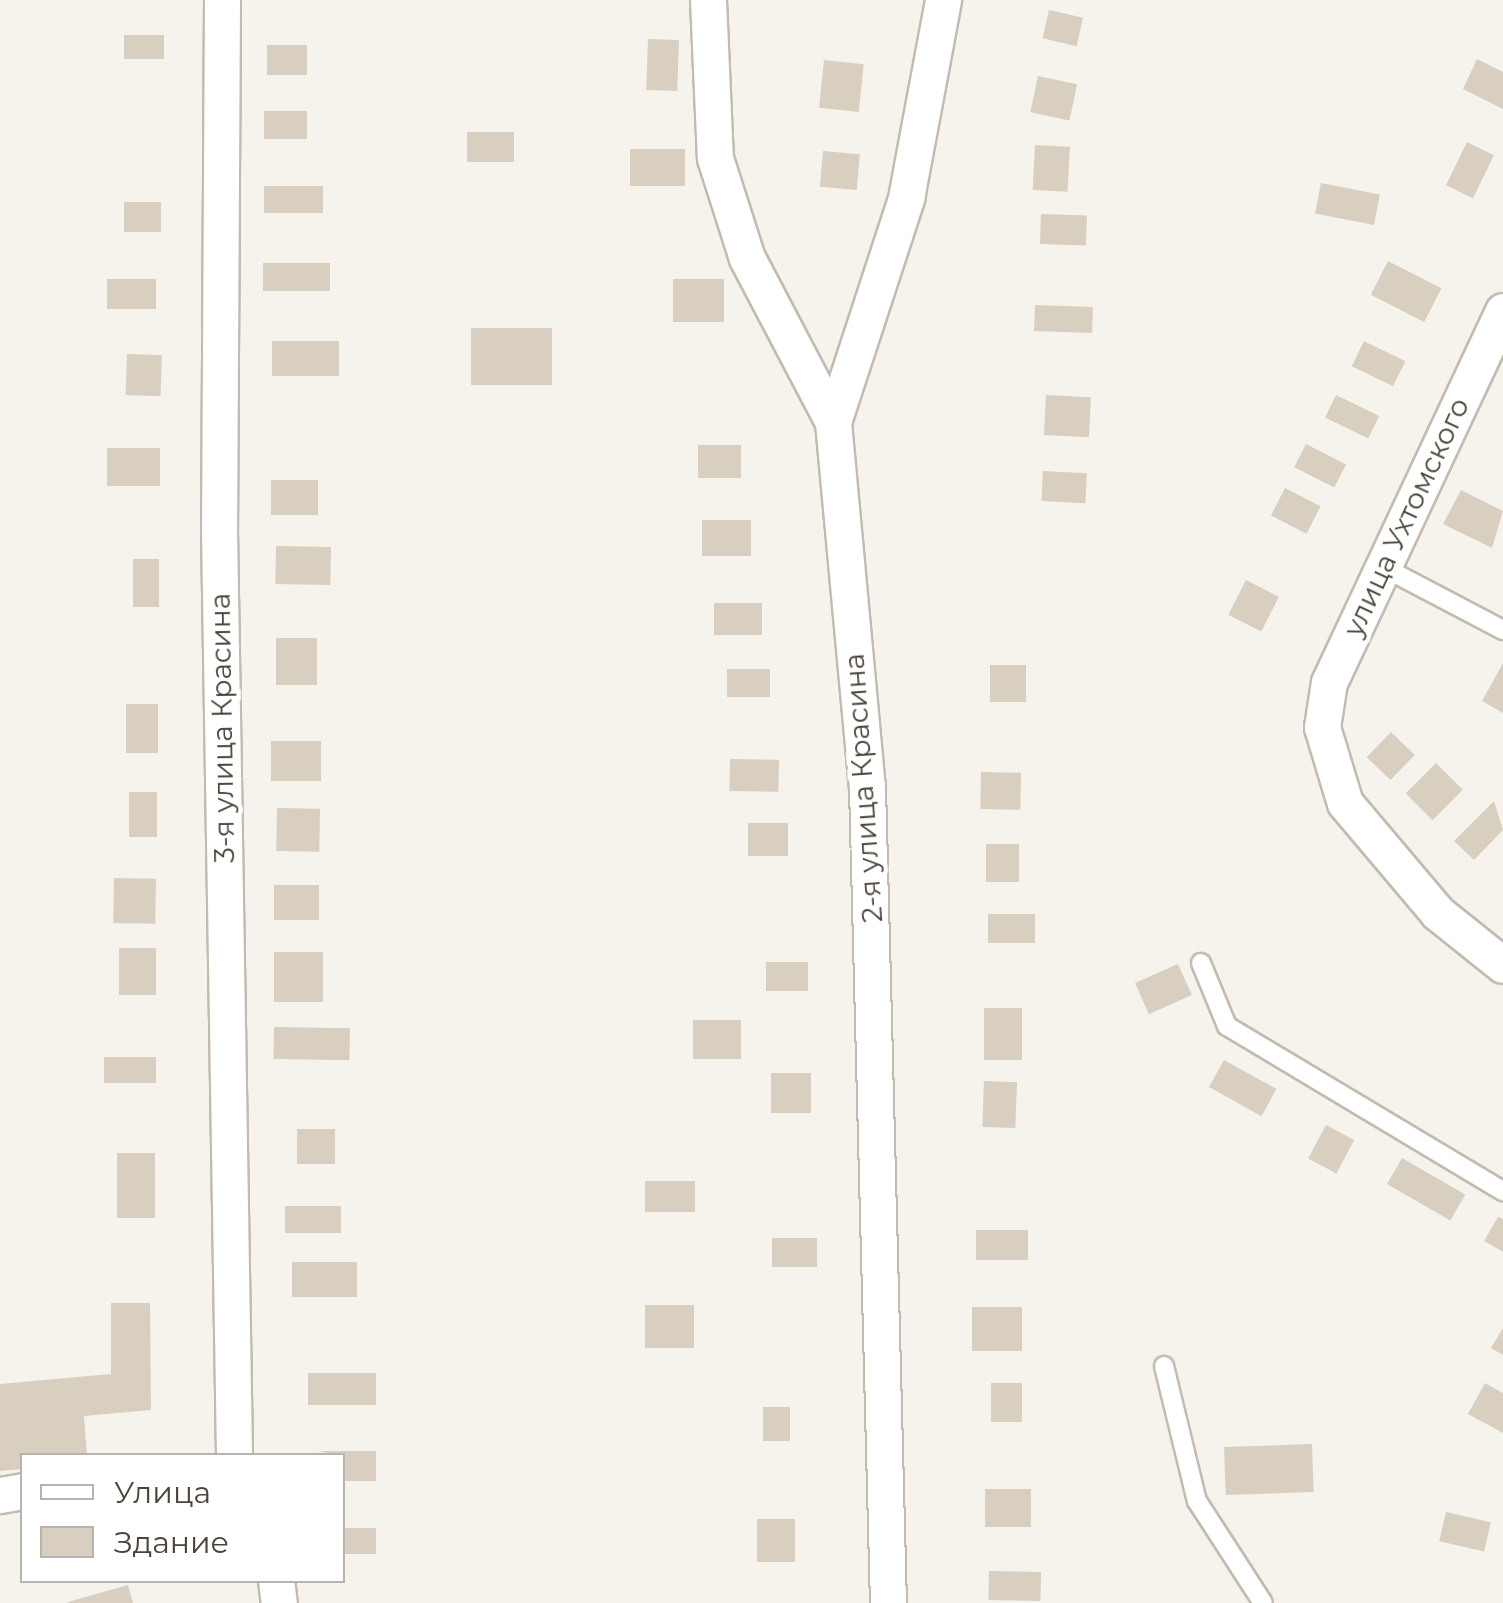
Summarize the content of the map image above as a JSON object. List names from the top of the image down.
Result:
{
  "streets": {
    "street": ["улица Ухтомского", "3-я улица Красина", "2-я улица Красина"]
  },
  "legend": ["Улица", "Здание"]
}
